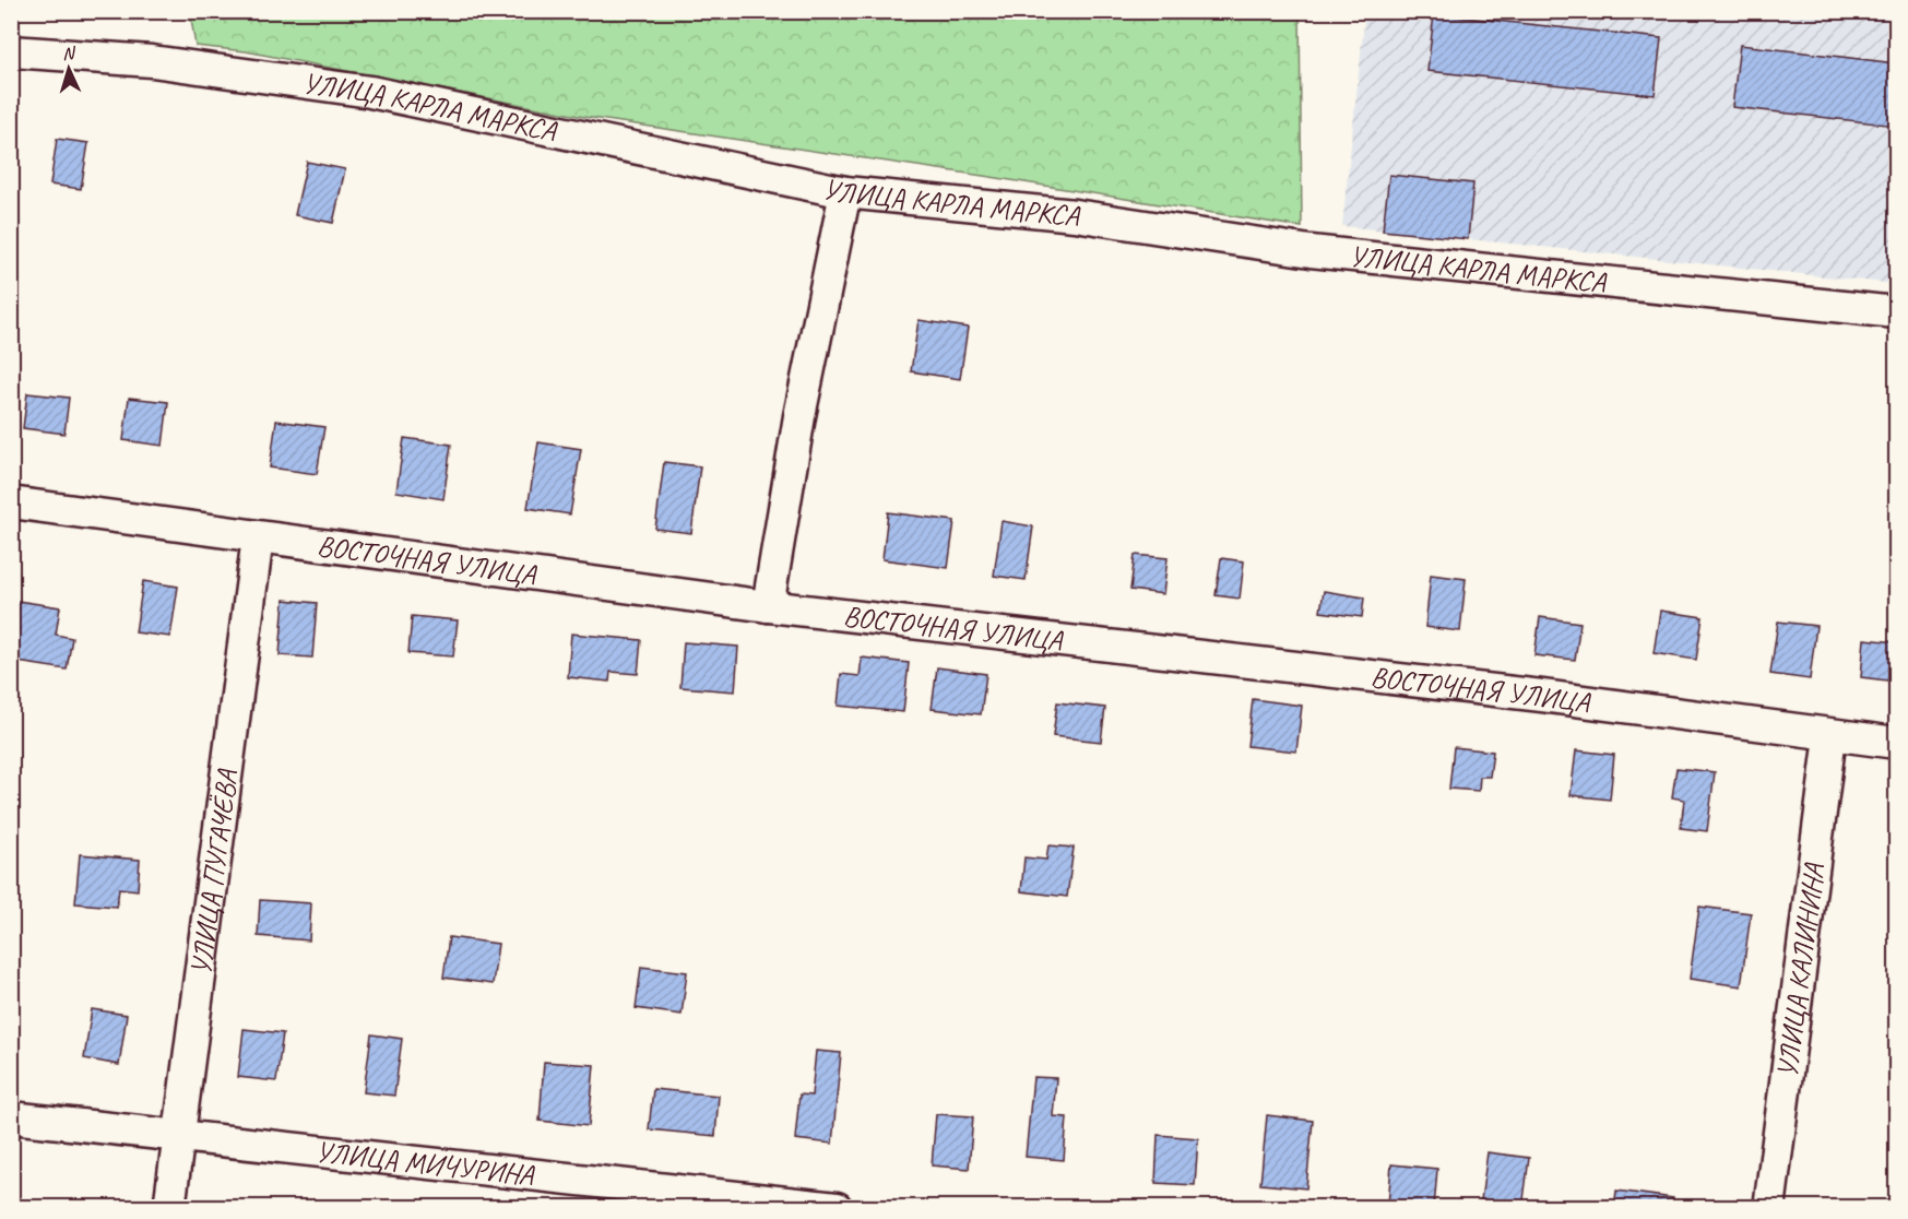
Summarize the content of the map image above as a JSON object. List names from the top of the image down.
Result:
{
  "streets": {
    "street": [
      "УЛИЦА КАРЛА МАРКСА",
      "ВОСТОЧНАЯ УЛИЦА",
      "УЛИЦА ПУГАЧЁВА",
      "УЛИЦА КАЛИНИНА",
      "УЛИЦА МИЧУРИНА"
    ]
  },
  "crossings": [
    ["ВОСТОЧНАЯ УЛИЦА", "УЛИЦА ПУГАЧЁВА"],
    ["ВОСТОЧНАЯ УЛИЦА", "УЛИЦА КАЛИНИНА"],
    ["УЛИЦА ПУГАЧЁВА", "УЛИЦА МИЧУРИНА"]
  ],
  "north": "top"
}
